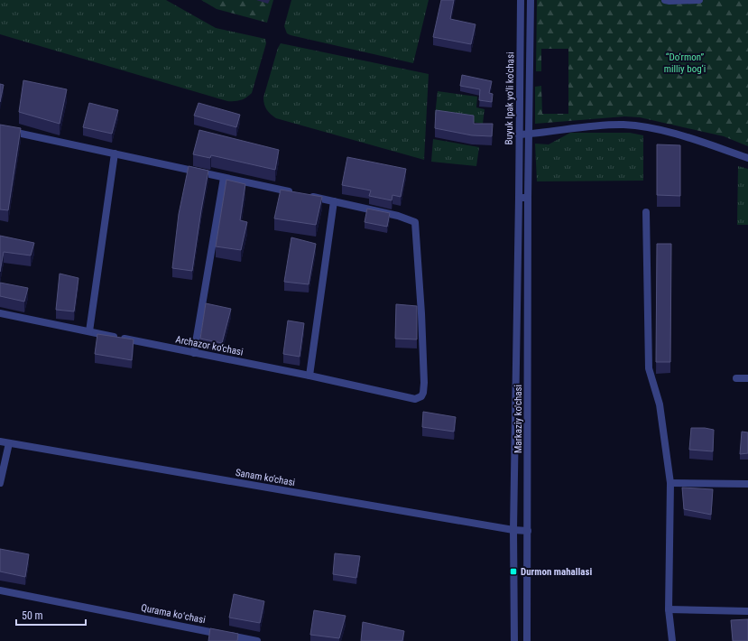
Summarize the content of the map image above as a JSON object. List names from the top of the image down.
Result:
{
  "streets": {
    "street": [
      "Buyuk Ipak yo'li ko'chasi",
      "Archazor ko‘chasi",
      "Markaziy ko'chasi",
      "Sanam ko'chasi",
      "Qurama koʻchasi"
    ]
  },
  "crossings": [
    ["Buyuk Ipak yo'li ko'chasi", "Markaziy ko'chasi"],
    ["Markaziy ko'chasi", "Sanam ko'chasi"]
  ],
  "parks": ["“Do‘rmon” milliy bog‘i"],
  "places": {
    "transit": ["Durmon mahallasi"]
  },
  "scale_bar": "50 m"
}
